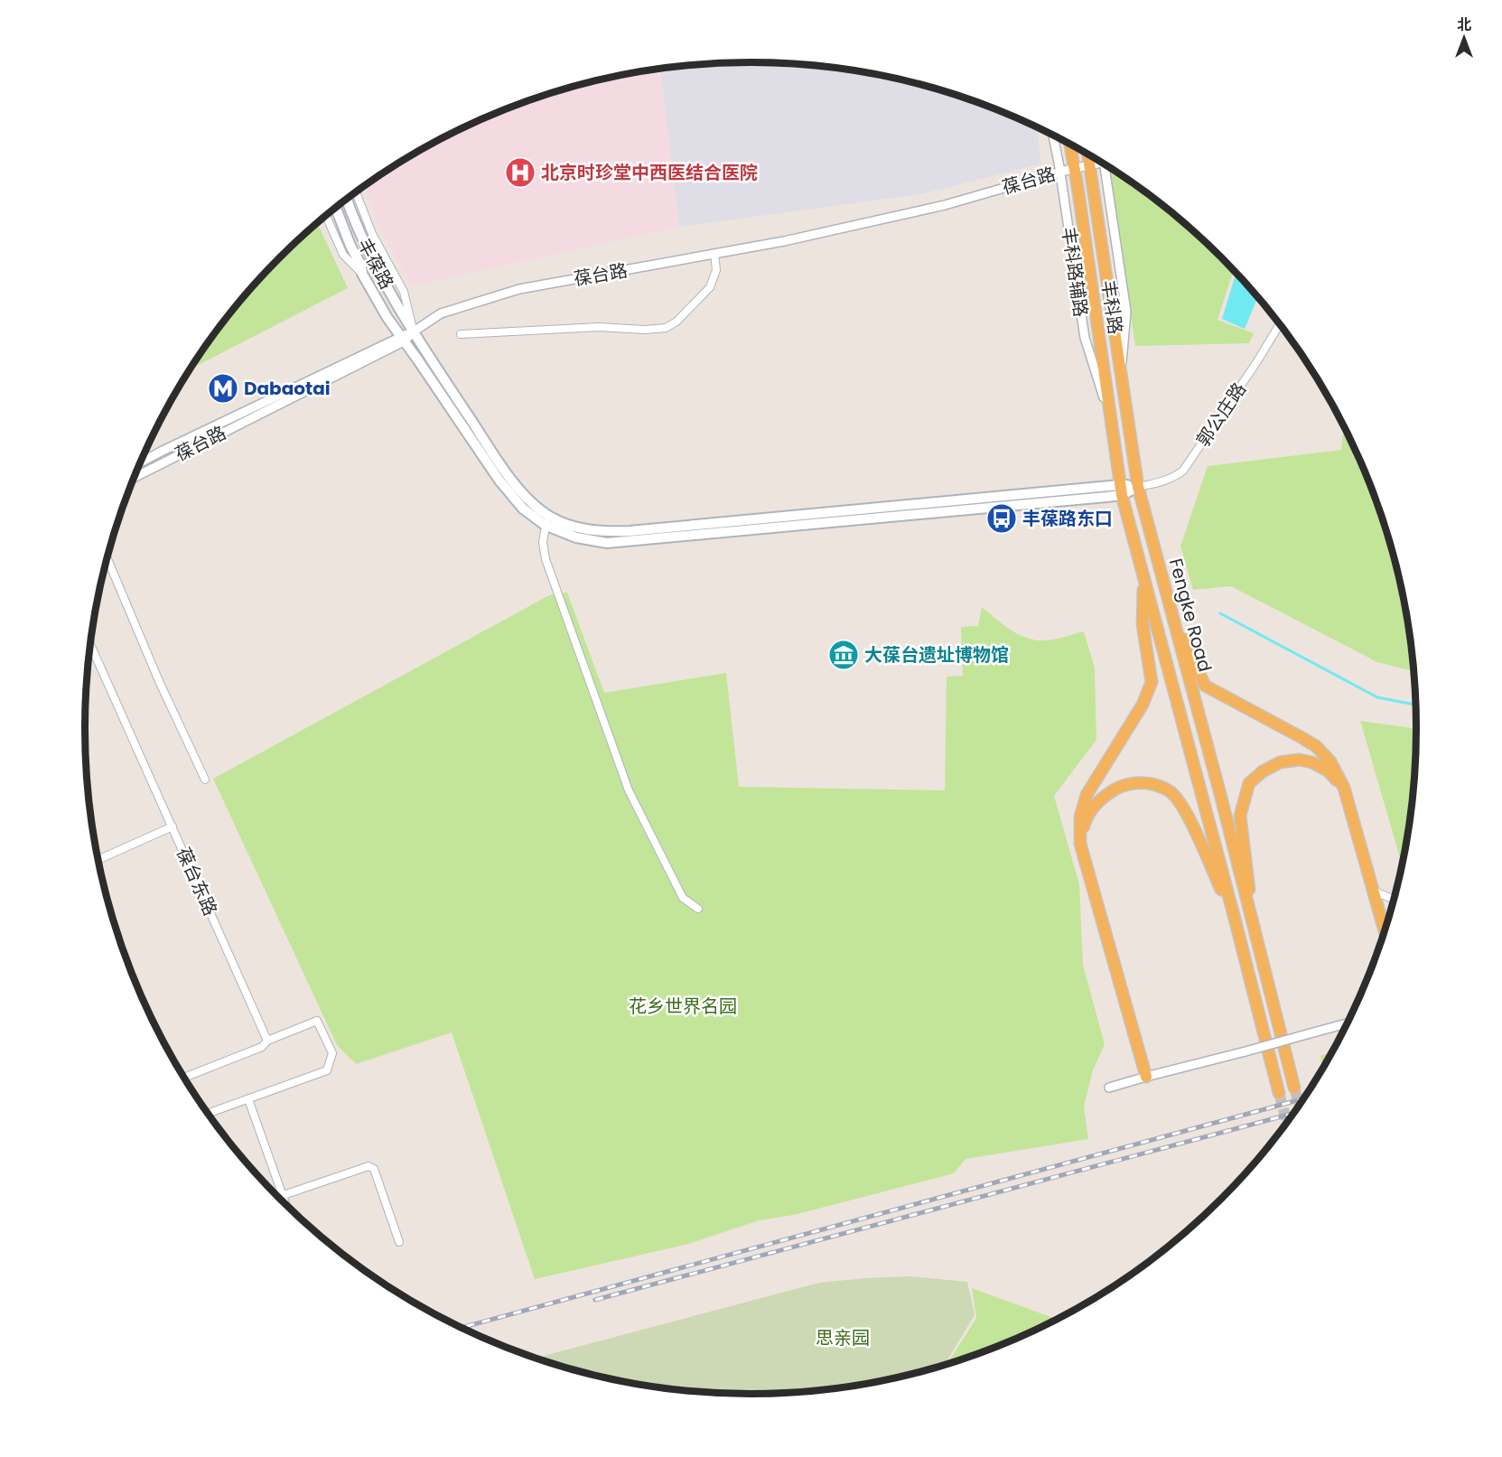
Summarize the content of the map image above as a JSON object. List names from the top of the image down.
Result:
{
  "streets": {
    "main road": ["丰葆路", "丰科路", "Fengke Road"],
    "street": [
      "葆台路",
      "丰科路辅路",
      "郭公庄路",
      "葆台东路"
    ]
  },
  "crossings": [
    ["葆台路", "丰葆路"],
    ["葆台路", "丰科路辅路"],
    ["葆台路", "丰科路"],
    ["葆台路", "Fengke Road"],
    ["丰科路辅路", "丰科路"],
    ["丰科路", "Fengke Road"],
    ["郭公庄路", "Fengke Road"]
  ],
  "parks": ["花乡世界名园", "思亲园"],
  "places": {
    "hospital": ["北京时珍堂中西医结合医院"],
    "metro station": ["Dabaotai"],
    "bus stop": ["丰葆路东口"],
    "museum": ["大葆台遗址博物馆"]
  },
  "north": "top"
}
